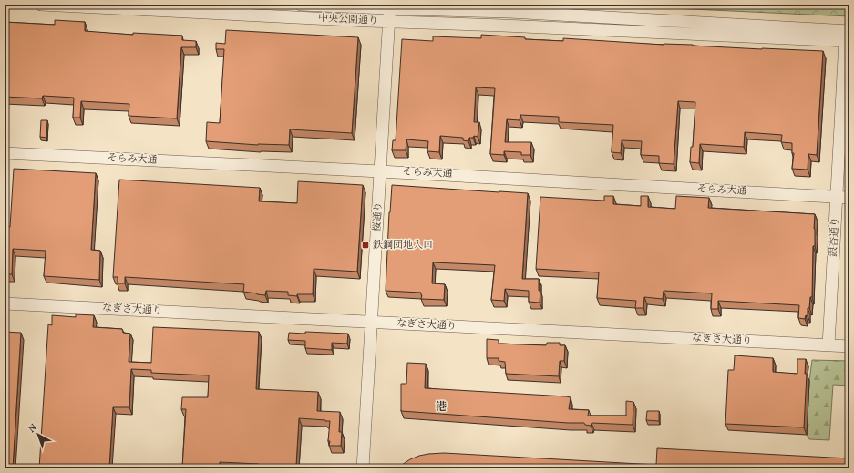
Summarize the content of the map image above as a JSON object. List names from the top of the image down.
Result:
{
  "streets": {
    "street": [
      "中央公園通り",
      "そらみ大通",
      "桜通り",
      "銀杏通り",
      "なぎさ大通り"
    ]
  },
  "crossings": [
    ["中央公園通り", "桜通り"],
    ["中央公園通り", "銀杏通り"],
    ["そらみ大通", "桜通り"],
    ["そらみ大通", "銀杏通り"],
    ["桜通り", "なぎさ大通り"],
    ["銀杏通り", "なぎさ大通り"]
  ],
  "districts": ["港"],
  "places": {
    "transit": ["鉄鋼団地入口"]
  },
  "north": "top left"
}
